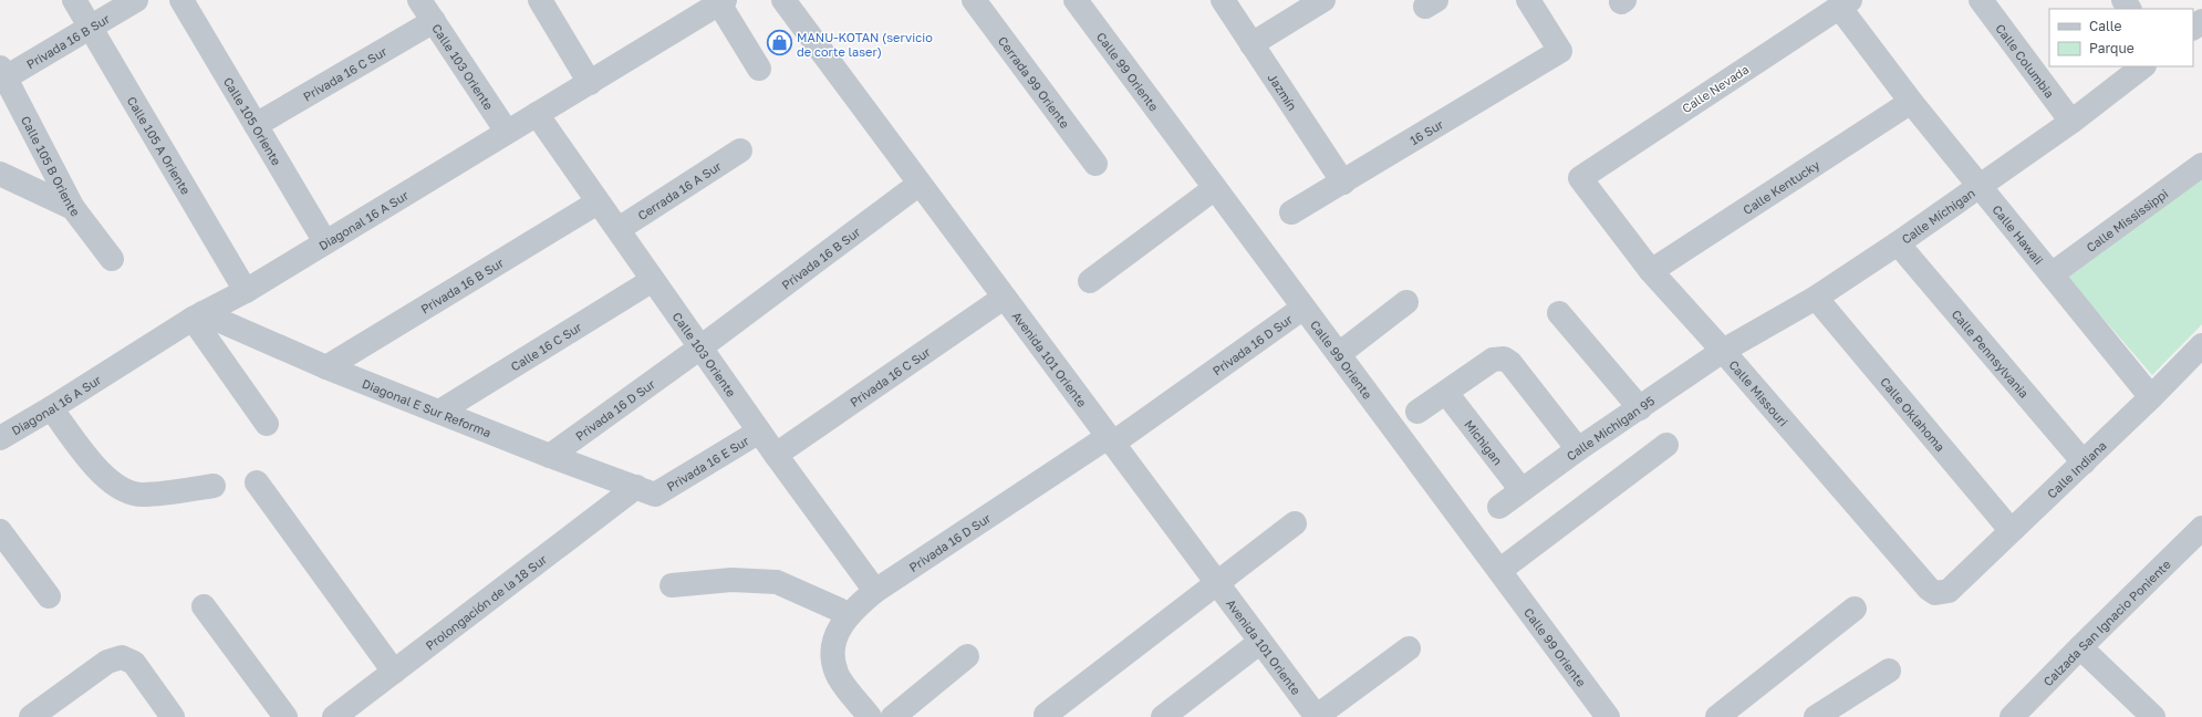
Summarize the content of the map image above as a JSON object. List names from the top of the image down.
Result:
{
  "streets": {
    "street": [
      "Privada 16 B Sur",
      "Calle Columbia",
      "Calle 103 Oriente",
      "Calle 99 Oriente",
      "Privada 16 C Sur",
      "Cerrada 99 Oriente",
      "Calle Nevada",
      "Jazmín",
      "Calle 105 Oriente",
      "16 Sur",
      "Calle 105 A Oriente",
      "Calle 105 B Oriente",
      "Calle Kentucky",
      "Cerrada 16 A Sur",
      "Calle Míchigan",
      "Calle Mississippi",
      "Diagonal 16 A Sur",
      "Calle Hawaii",
      "Privada 16 D Sur",
      "Calle 16 C Sur",
      "Calle Pennsylvania",
      "Avenida 101 Oriente",
      "Calle Missouri",
      "Diagonal E Sur Reforma",
      "Calle Oklahoma",
      "Calle Michigan 95",
      "Michigan",
      "Privada 16 E Sur",
      "Calle Indiana",
      "Prolongación de la 18 Sur",
      "Calzada San Ignacio Poniente"
    ]
  },
  "crossings": [
    ["Privada 16 B Sur", "Calle 103 Oriente"],
    ["Privada 16 B Sur", "Calle 105 A Oriente"],
    ["Privada 16 B Sur", "Calle 105 B Oriente"],
    ["Privada 16 B Sur", "Privada 16 D Sur"],
    ["Privada 16 B Sur", "Avenida 101 Oriente"],
    ["Privada 16 B Sur", "Diagonal E Sur Reforma"],
    ["Calle Columbia", "Calle Míchigan"],
    ["Calle 103 Oriente", "Privada 16 C Sur"],
    ["Calle 103 Oriente", "Cerrada 16 A Sur"],
    ["Calle 103 Oriente", "Diagonal 16 A Sur"],
    ["Calle 103 Oriente", "Privada 16 D Sur"],
    ["Calle 103 Oriente", "Calle 16 C Sur"],
    ["Calle 103 Oriente", "Privada 16 E Sur"],
    ["Calle 99 Oriente", "Privada 16 D Sur"],
    ["Privada 16 C Sur", "Calle 105 Oriente"],
    ["Privada 16 C Sur", "Avenida 101 Oriente"],
    ["Calle Nevada", "Calle Hawaii"],
    ["Calle Nevada", "Calle Missouri"],
    ["Jazmín", "16 Sur"],
    ["Calle 105 Oriente", "Diagonal 16 A Sur"],
    ["Calle 105 A Oriente", "Diagonal 16 A Sur"],
    ["Calle Kentucky", "Calle Hawaii"],
    ["Calle Kentucky", "Calle Missouri"],
    ["Calle Míchigan", "Calle Hawaii"],
    ["Calle Míchigan", "Calle Pennsylvania"],
    ["Calle Míchigan", "Calle Missouri"],
    ["Calle Míchigan", "Calle Oklahoma"],
    ["Calle Míchigan", "Calle Michigan 95"],
    ["Calle Mississippi", "Calle Hawaii"],
    ["Diagonal 16 A Sur", "Diagonal E Sur Reforma"],
    ["Calle Hawaii", "Calle Indiana"],
    ["Privada 16 D Sur", "Avenida 101 Oriente"],
    ["Privada 16 D Sur", "Diagonal E Sur Reforma"],
    ["Calle 16 C Sur", "Diagonal E Sur Reforma"],
    ["Calle Pennsylvania", "Calle Indiana"],
    ["Calle Missouri", "Calle Michigan 95"],
    ["Calle Missouri", "Calle Indiana"],
    ["Diagonal E Sur Reforma", "Privada 16 E Sur"],
    ["Diagonal E Sur Reforma", "Prolongación de la 18 Sur"],
    ["Calle Oklahoma", "Calle Indiana"],
    ["Calle Michigan 95", "Michigan"],
    ["Privada 16 E Sur", "Prolongación de la 18 Sur"]
  ],
  "places": {
    "shop": ["MANU-KOTAN (servicio de corte laser)"]
  },
  "legend": ["Calle", "Parque"]
}
